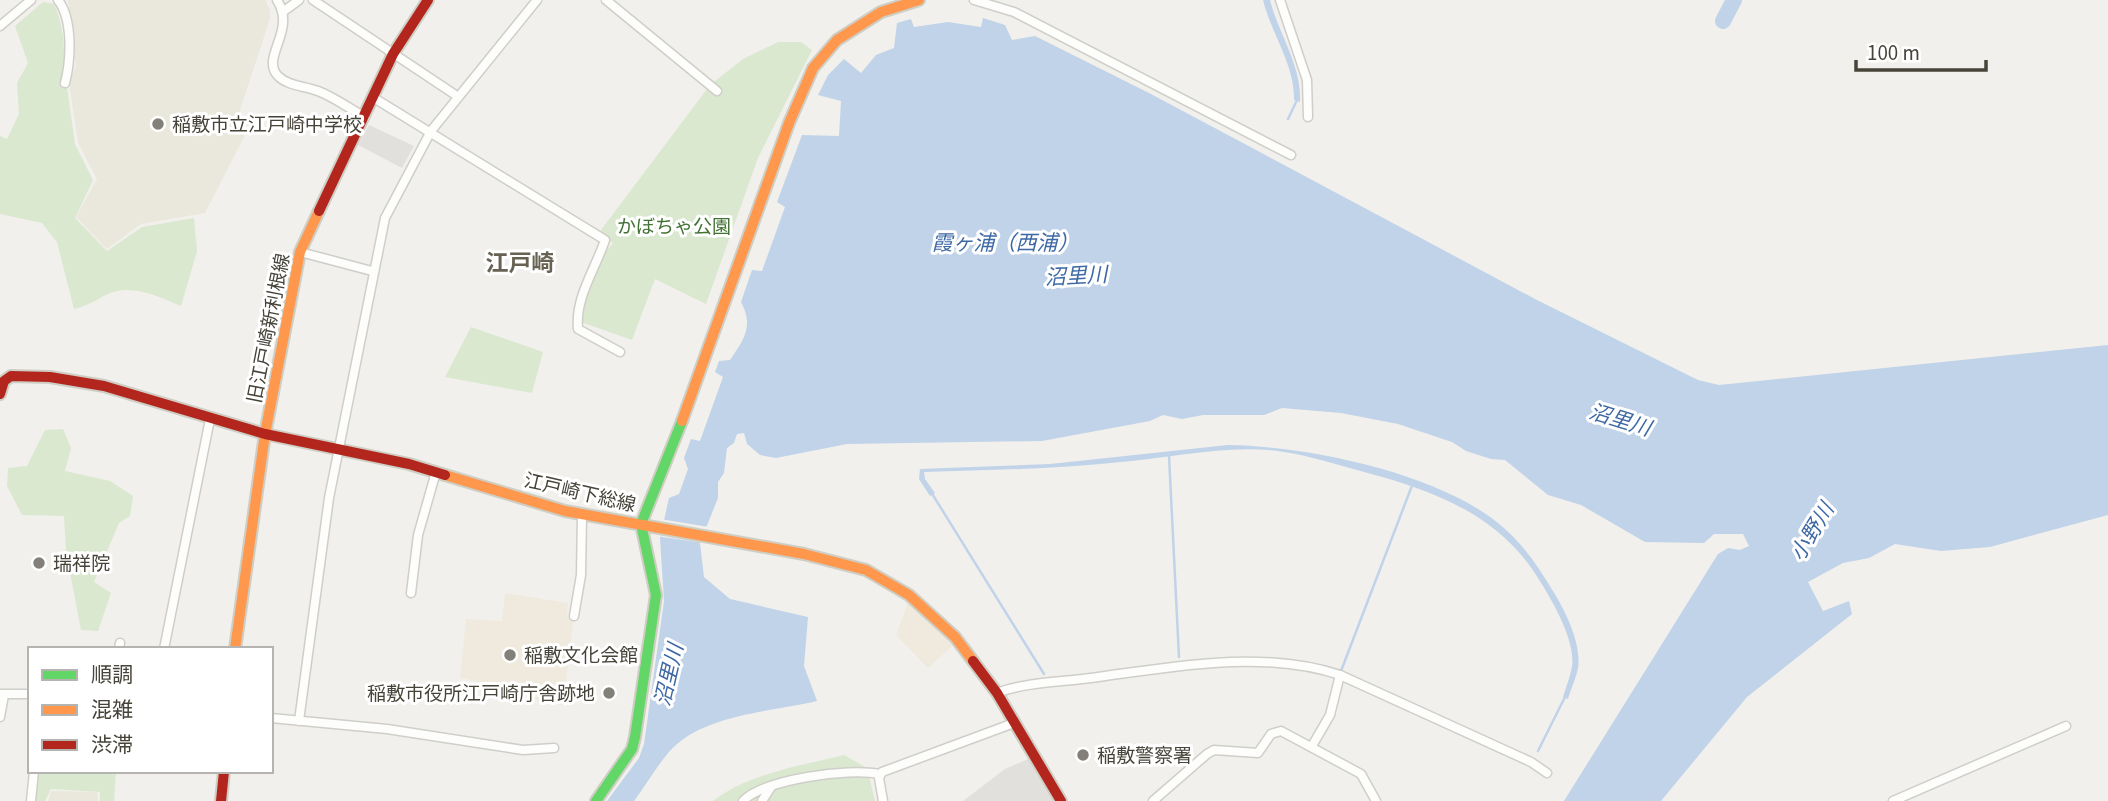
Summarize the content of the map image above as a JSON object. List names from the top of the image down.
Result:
{
  "streets": {
    "street": ["旧江戸崎新利根線", "江戸崎下総線"]
  },
  "crossings": [
    ["旧江戸崎新利根線", "江戸崎下総線"]
  ],
  "districts": ["江戸崎"],
  "water": ["霞ヶ浦（西浦）", "沼里川", "小野川"],
  "parks": ["かぼちゃ公園"],
  "places": [
    "稲敷市立江戸崎中学校",
    "瑞祥院",
    "稲敷文化会館",
    "稲敷市役所江戸崎庁舎跡地",
    "稲敷警察署"
  ],
  "legend": ["順調", "混雑", "渋滞"],
  "scale_bar": "100 m"
}
